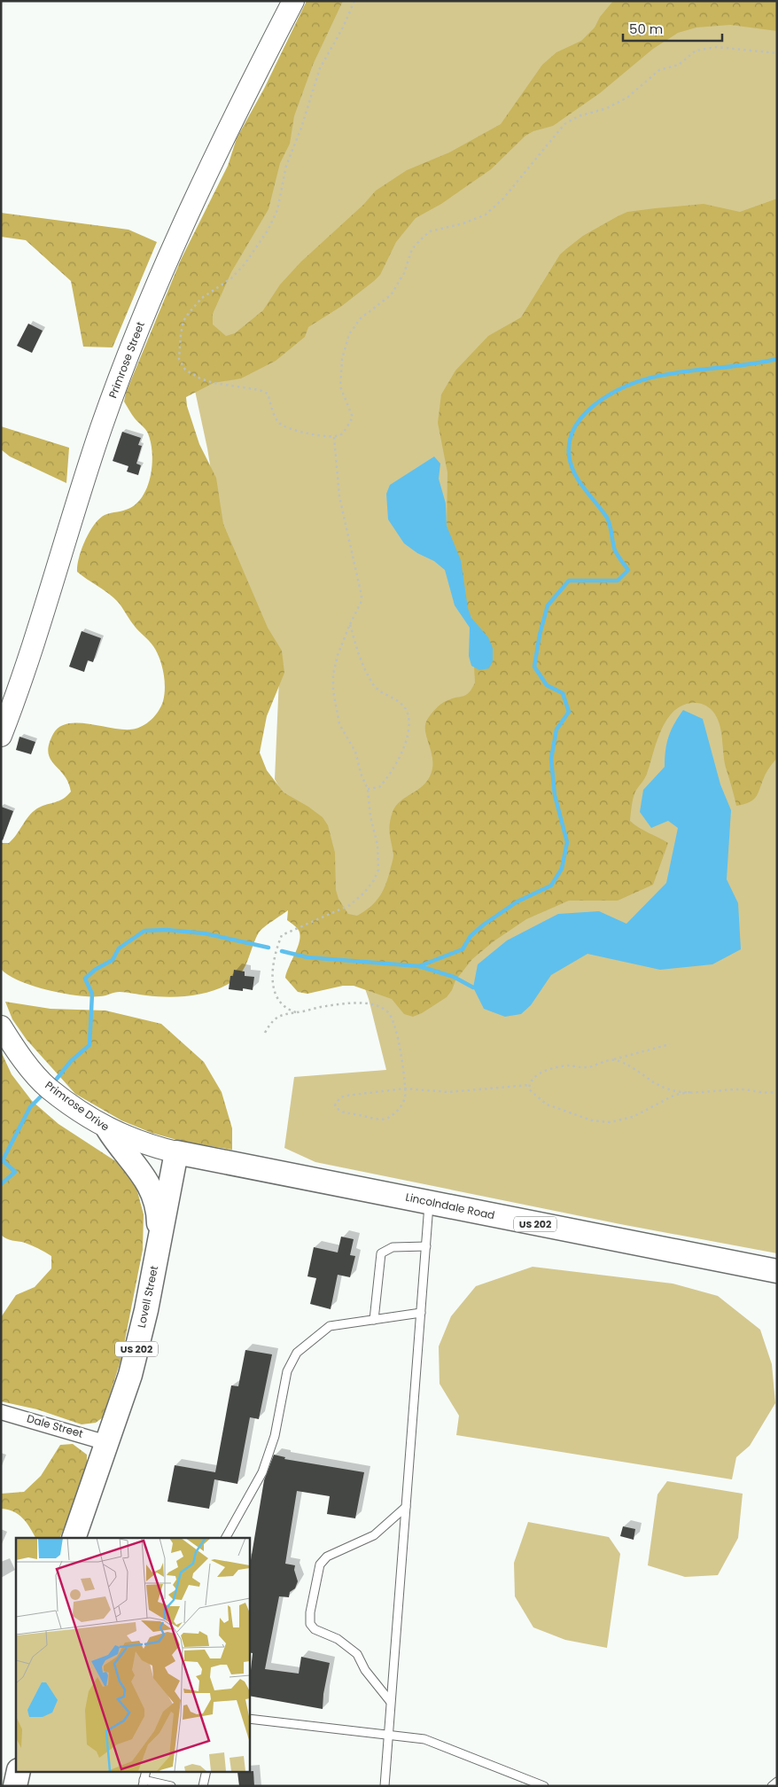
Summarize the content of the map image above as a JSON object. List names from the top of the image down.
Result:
{
  "streets": {
    "main road": [
      "Primrose Street",
      "Primrose Drive",
      "Lincolndale Road",
      "US 202",
      "Lovell Street"
    ],
    "street": ["Dale Street"]
  },
  "crossings": [
    ["Primrose Drive", "Lincolndale Road"],
    ["Primrose Drive", "Lovell Street"],
    ["Lincolndale Road", "Lovell Street"],
    ["Lovell Street", "Dale Street"]
  ],
  "scale_bar": "50 m"
}
